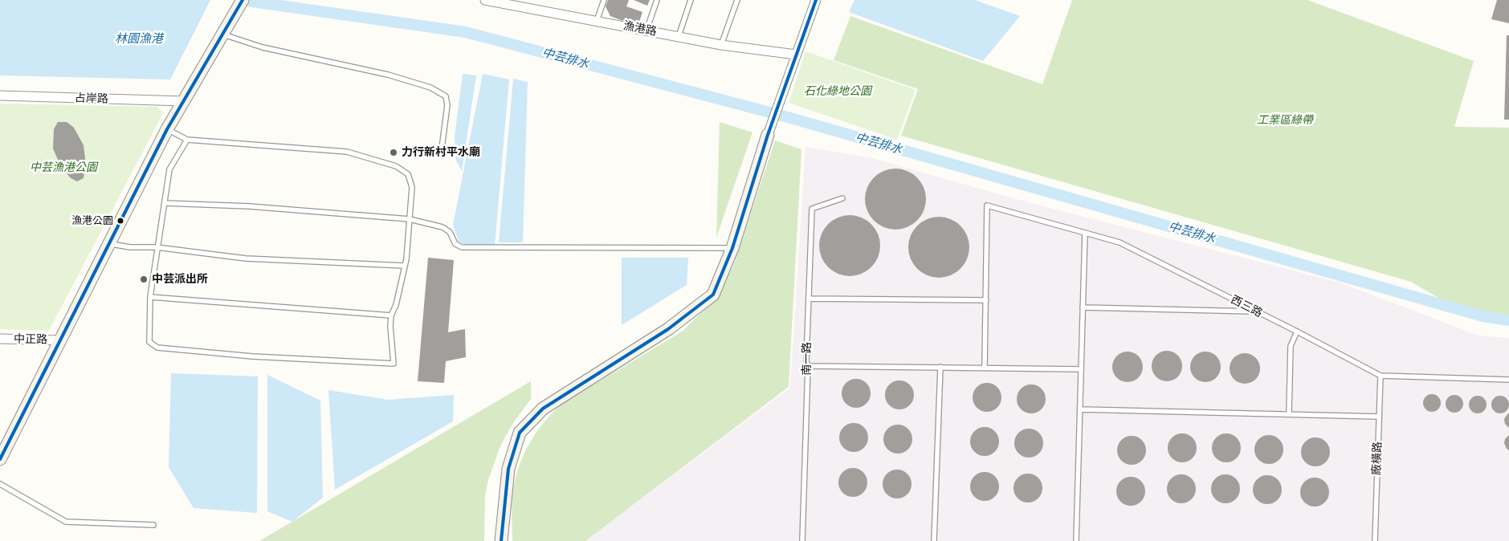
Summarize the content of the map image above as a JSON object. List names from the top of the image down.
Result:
{
  "streets": {
    "street": ["漁港路", "占岸路", "中正路"],
    "lane": ["西三路", "南一路", "廠橫路"]
  },
  "crossings": [
    ["西三路", "廠橫路"]
  ],
  "water": ["林園漁港", "中芸排水"],
  "parks": ["石化綠地公園", "工業區綠帶", "中芸漁港公園"],
  "places": ["力行新村平水廟", "漁港公園", "中芸派出所"]
}
